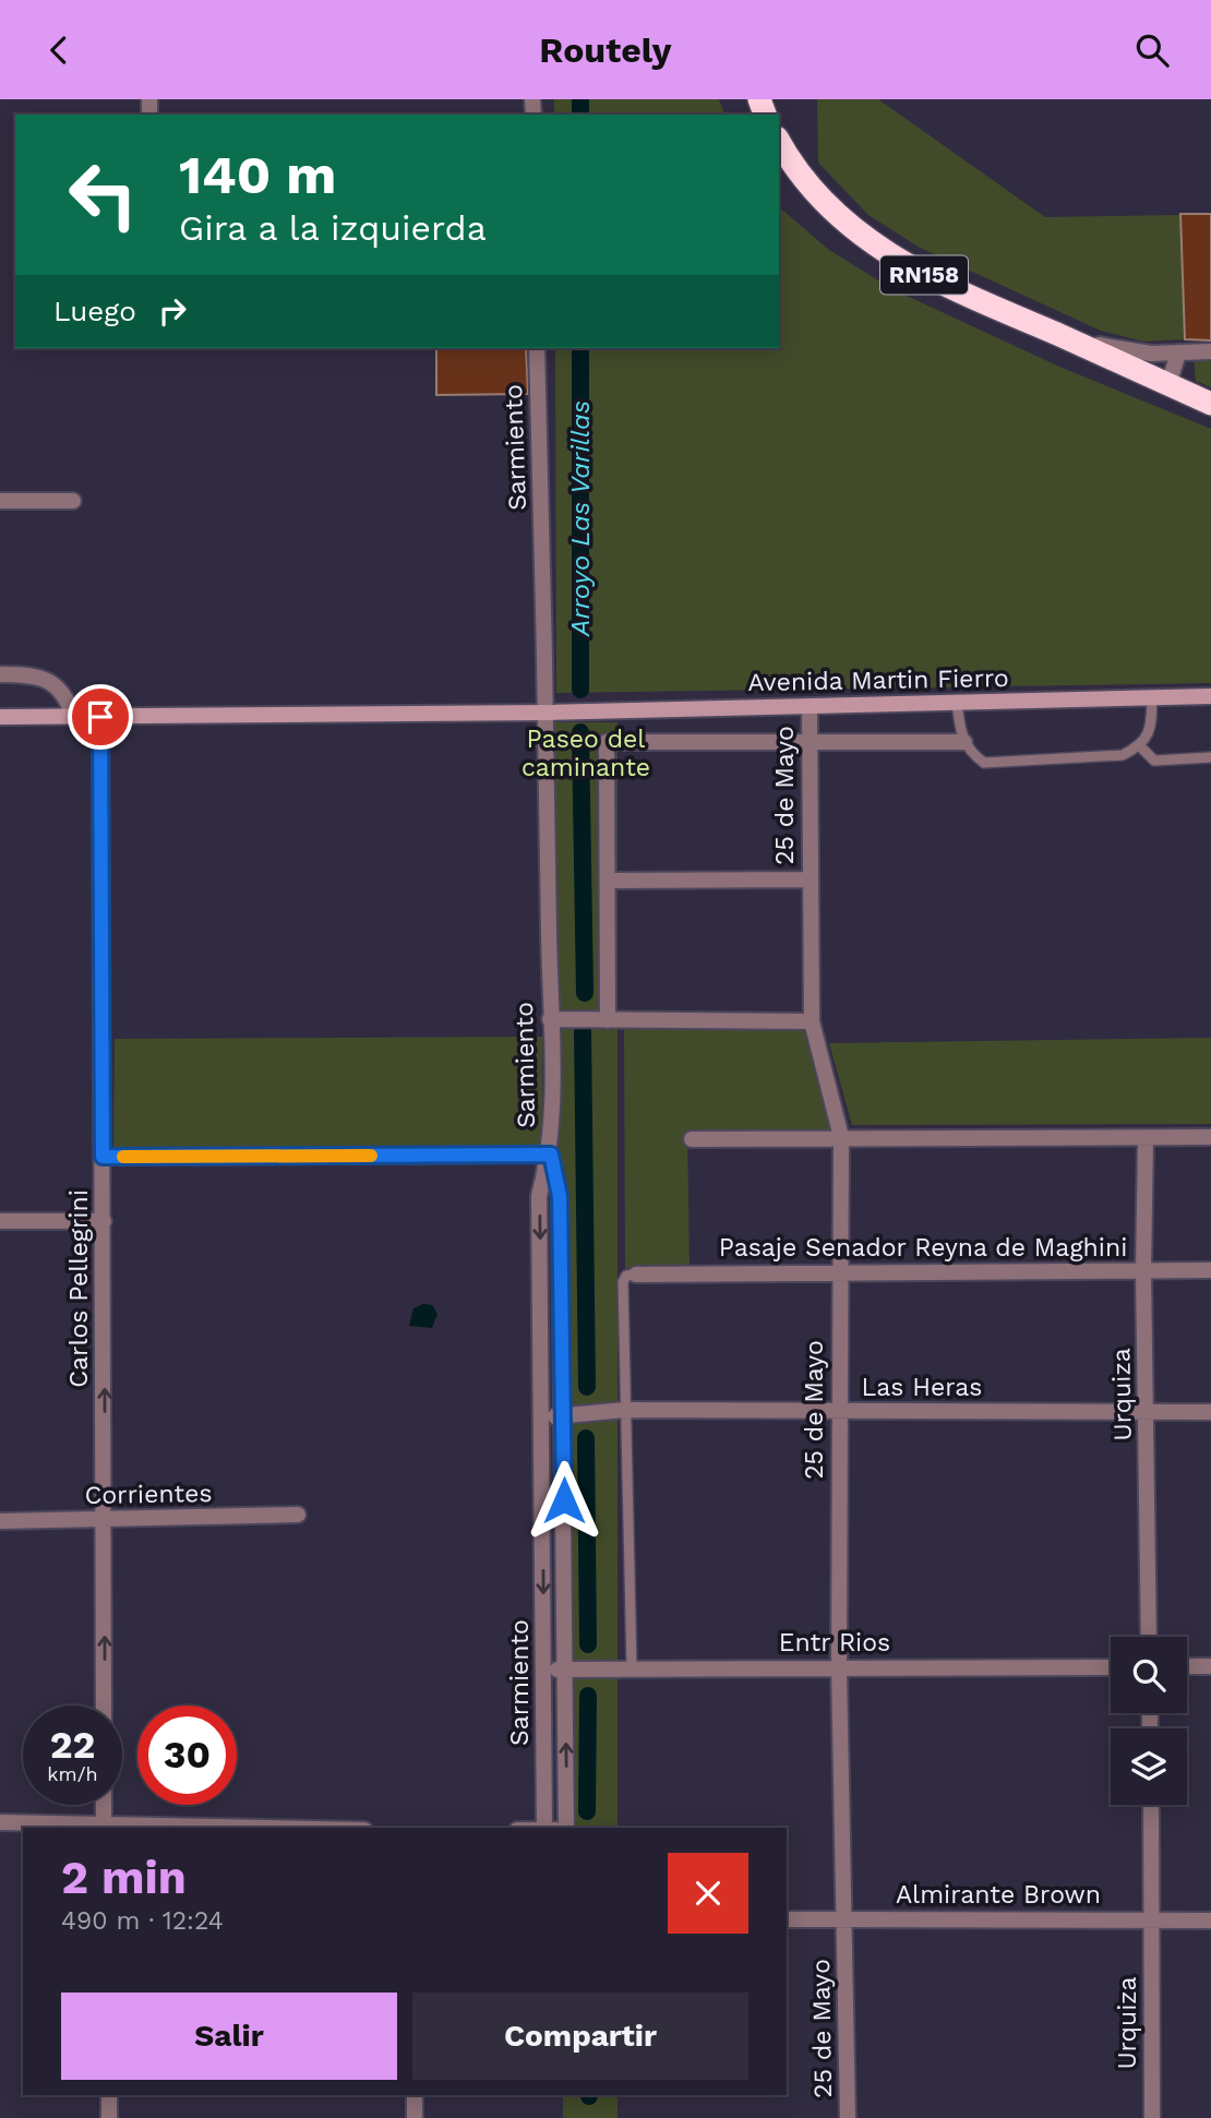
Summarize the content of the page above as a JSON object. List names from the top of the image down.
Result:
{
  "streets": {
    "highway": ["RN158"],
    "main road": ["Avenida Martin Fierro"],
    "street": [
      "Sarmiento",
      "25 de Mayo",
      "Pasaje Senador Reyna de Maghini",
      "Carlos Pellegrini",
      "Las Heras",
      "Urquiza",
      "Corrientes",
      "Entr Rios",
      "Almirante Brown"
    ]
  },
  "crossings": [
    ["Sarmiento", "Avenida Martin Fierro"],
    ["Sarmiento", "Las Heras"],
    ["Sarmiento", "Entr Rios"],
    ["Avenida Martin Fierro", "25 de Mayo"],
    ["Avenida Martin Fierro", "Carlos Pellegrini"],
    ["25 de Mayo", "Pasaje Senador Reyna de Maghini"],
    ["25 de Mayo", "Las Heras"],
    ["25 de Mayo", "Entr Rios"],
    ["25 de Mayo", "Almirante Brown"],
    ["Pasaje Senador Reyna de Maghini", "Urquiza"],
    ["Carlos Pellegrini", "Corrientes"],
    ["Las Heras", "Urquiza"],
    ["Urquiza", "Almirante Brown"]
  ],
  "one_way": ["Carlos Pellegrini"],
  "water": ["Arroyo Las Varillas"],
  "parks": ["Paseo del caminante"],
  "page": {
    "header": "Routely",
    "turn": ["140 m", "Gira a la izquierda"],
    "then": "Luego",
    "speed": "22 km/h",
    "limit": "30",
    "heading": ["2 min", "490 m · 12:24"],
    "buttons": ["Salir", "Compartir"]
  }
}
